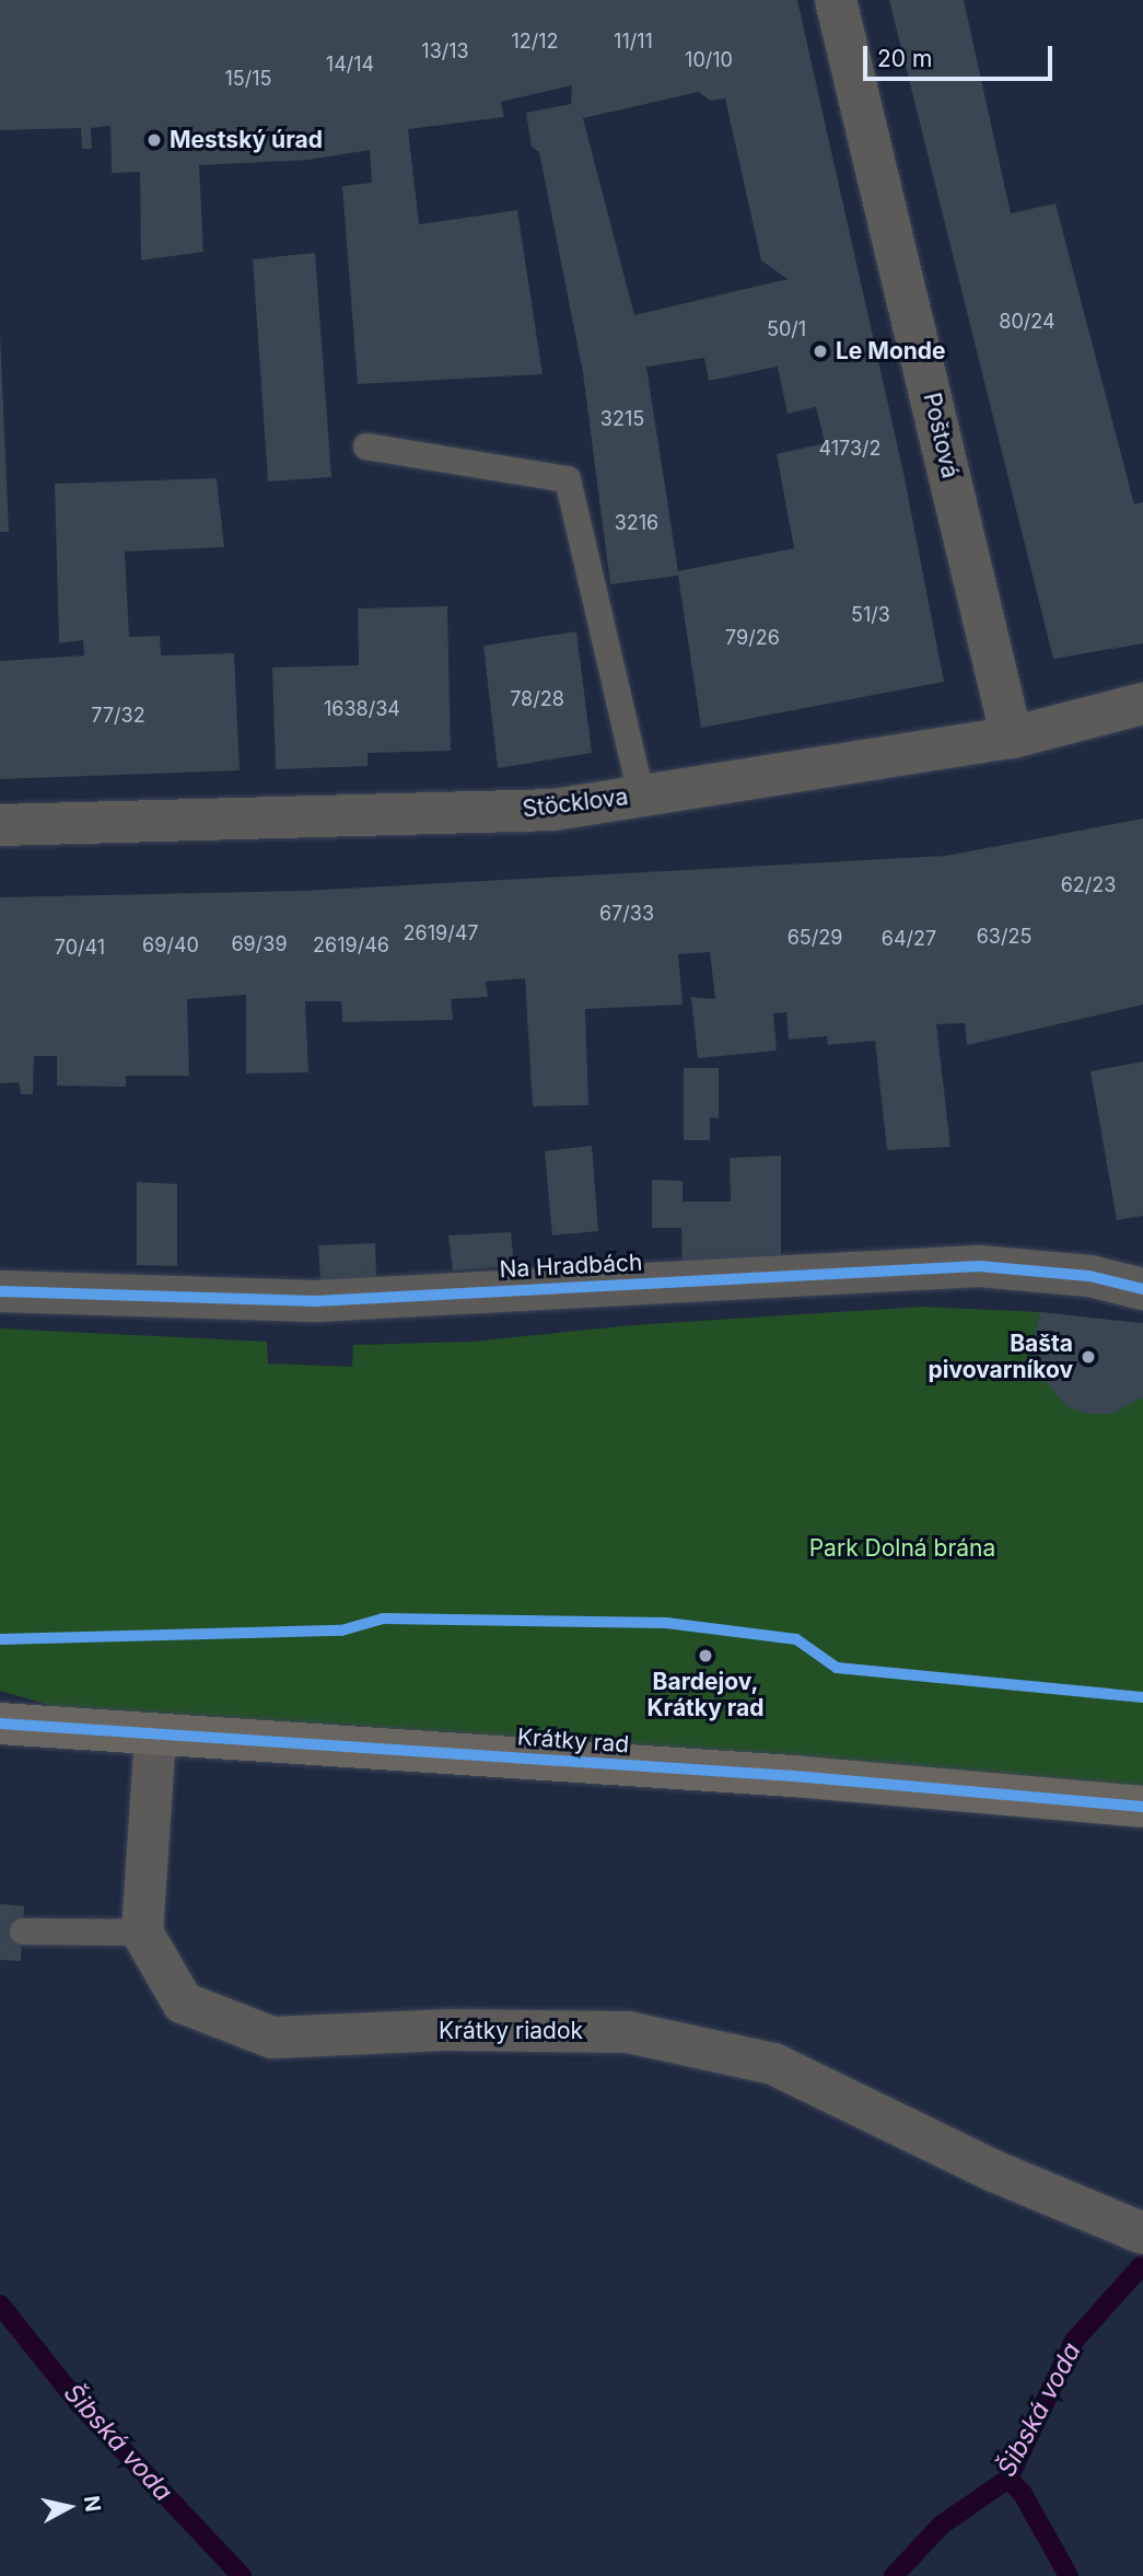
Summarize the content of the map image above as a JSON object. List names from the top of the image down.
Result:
{
  "streets": {
    "main road": ["Krátky rad"],
    "street": [
      "Poštová",
      "Stöcklova",
      "Na Hradbách",
      "Krátky riadok"
    ]
  },
  "crossings": [
    ["Poštová", "Stöcklova"]
  ],
  "water": ["Šibská voda"],
  "parks": ["Park Dolná brána"],
  "places": [
    "Mestský úrad",
    "Le Monde",
    "Bašta pivovarníkov",
    "Bardejov, Krátky rad"
  ],
  "house_numbers": [
    "12/12",
    "11/11",
    "13/13",
    "10/10",
    "14/14",
    "15/15",
    "80/24",
    "50/1",
    "3215",
    "4173/2",
    "3216",
    "51/3",
    "79/26",
    "78/28",
    "1638/34",
    "77/32",
    "62/23",
    "67/33",
    "2619/47",
    "63/25",
    "65/29",
    "64/27",
    "69/39",
    "69/40",
    "2619/46",
    "70/41"
  ],
  "scale_bar": "20 m",
  "north": "right"
}
